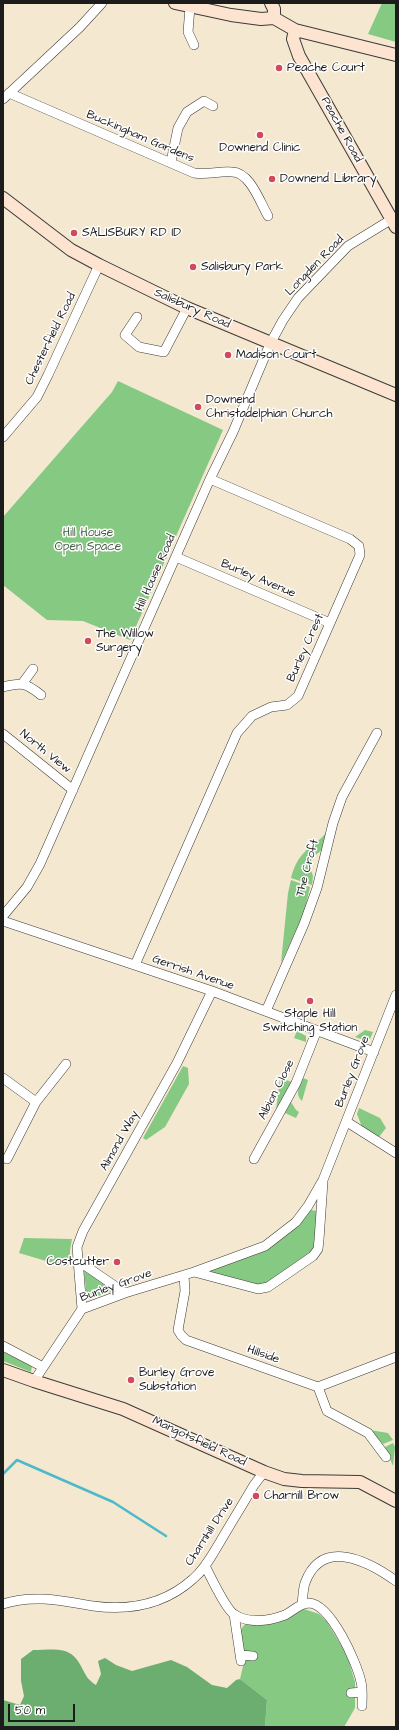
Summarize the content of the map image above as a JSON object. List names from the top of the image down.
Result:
{
  "streets": {
    "street": [
      "Peache Road",
      "Buckingham Gardens",
      "Longden Road",
      "Salisbury Road",
      "Chesterfield Road",
      "Hill House Road",
      "Burley Avenue",
      "Burley Crest",
      "North View",
      "The Croft",
      "Gerrish Avenue",
      "Burley Grove",
      "Albion Close",
      "Almond Way",
      "Hillside",
      "Mangotsfield Road",
      "Charnhill Drive"
    ]
  },
  "crossings": [
    ["Peache Road", "Longden Road"],
    ["Longden Road", "Salisbury Road"],
    ["Longden Road", "Hill House Road"],
    ["Salisbury Road", "Chesterfield Road"],
    ["Salisbury Road", "Hill House Road"],
    ["Hill House Road", "Burley Avenue"],
    ["Hill House Road", "Burley Crest"],
    ["Hill House Road", "North View"],
    ["Burley Avenue", "Burley Crest"],
    ["Burley Crest", "Gerrish Avenue"],
    ["The Croft", "Gerrish Avenue"],
    ["Gerrish Avenue", "Burley Grove"],
    ["Gerrish Avenue", "Albion Close"],
    ["Gerrish Avenue", "Almond Way"],
    ["Burley Grove", "Almond Way"],
    ["Burley Grove", "Hillside"],
    ["Burley Grove", "Mangotsfield Road"],
    ["Mangotsfield Road", "Charnhill Drive"]
  ],
  "parks": ["Hill House Open Space"],
  "places": [
    "Peache Court",
    "Downend Clinic",
    "Downend Library",
    "SALISBURY RD ID",
    "Salisbury Park",
    "Madison Court",
    "Downend Christadelphian Church",
    "The Willow Surgery",
    "Staple Hill Switching Station",
    "Costcutter",
    "Burley Grove Substation",
    "Charnill Brow"
  ],
  "scale_bar": "50 m"
}
